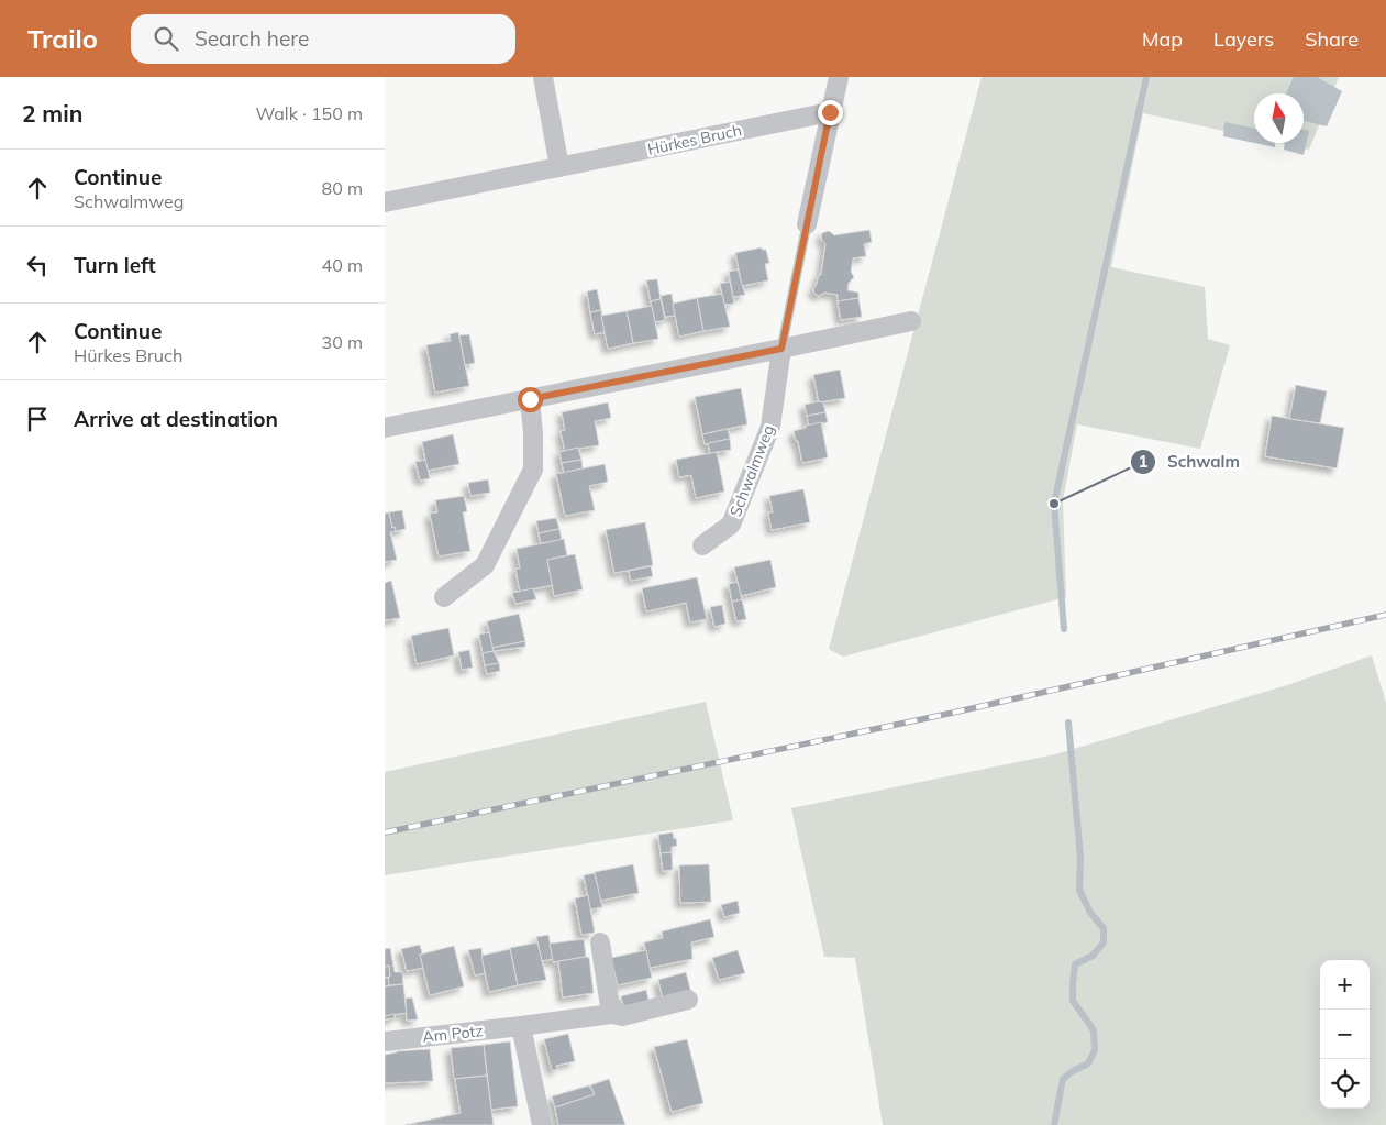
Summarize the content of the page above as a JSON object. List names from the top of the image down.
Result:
{
  "streets": {
    "street": ["Hürkes Bruch", "Schwalmweg", "Am Potz"]
  },
  "places": ["Schwalm"],
  "north": "top",
  "page": {
    "header": "Trailo",
    "search": "Search here",
    "nav": ["Map", "Layers", "Share"],
    "heading": ["2 min", "Walk · 150 m"],
    "list": [
      ["Continue", "Schwalmweg", "80 m"],
      ["Turn left", "40 m"],
      ["Continue", "Hürkes Bruch", "30 m"],
      "Arrive at destination"
    ],
    "map_buttons": ["+", "−"]
  }
}
